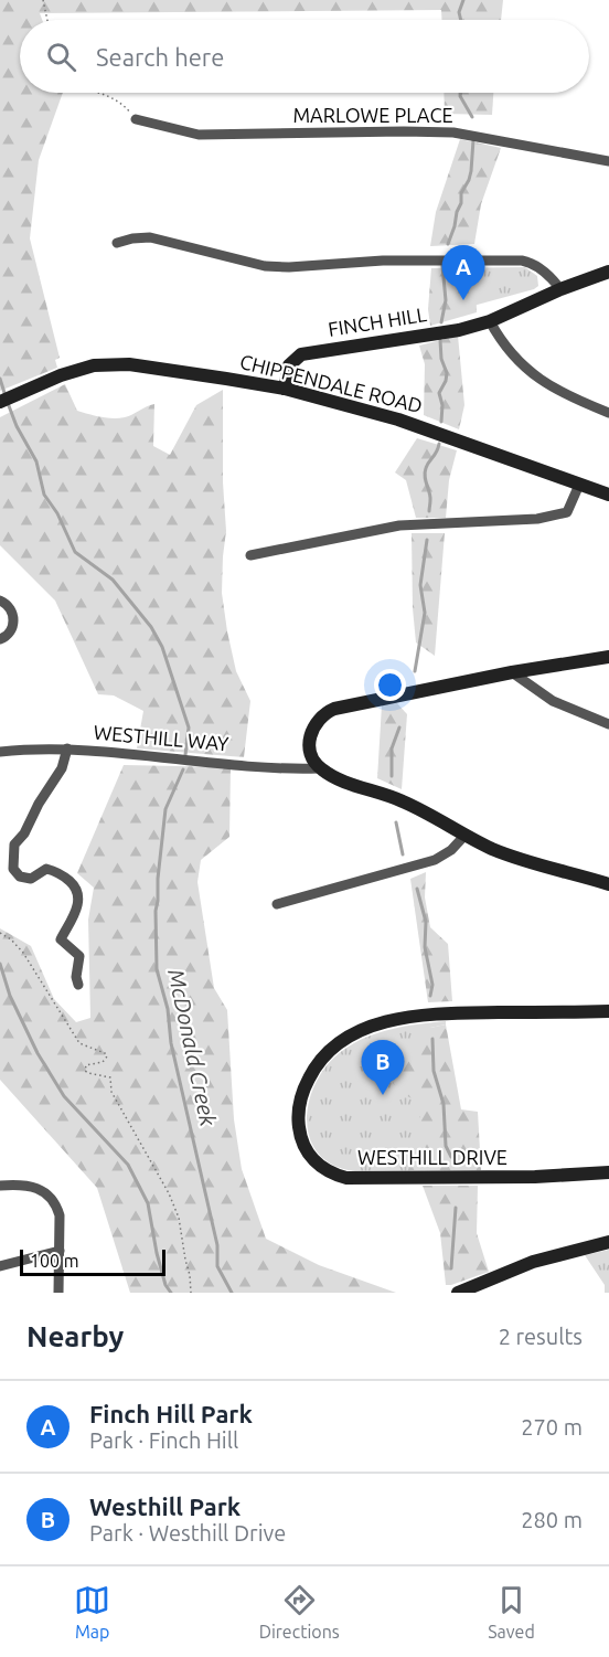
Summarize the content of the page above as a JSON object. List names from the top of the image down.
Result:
{
  "streets": {
    "street": [
      "MARLOWE PLACE",
      "FINCH HILL",
      "CHIPPENDALE ROAD",
      "WESTHILL WAY",
      "WESTHILL DRIVE"
    ]
  },
  "crossings": [
    ["FINCH HILL", "CHIPPENDALE ROAD"]
  ],
  "water": ["McDonald Creek"],
  "scale_bar": "100 m",
  "page": {
    "search": "Search here",
    "pins": ["A", "B"],
    "scale": "100 m",
    "heading": ["Nearby", "2 results"],
    "list": [
      {
        "mark": "A",
        "name": "Finch Hill Park",
        "note": "Park · Finch Hill",
        "value": "270 m"
      },
      {
        "mark": "B",
        "name": "Westhill Park",
        "note": "Park · Westhill Drive",
        "value": "280 m"
      }
    ],
    "nav": ["Map", "Directions", "Saved"]
  }
}
